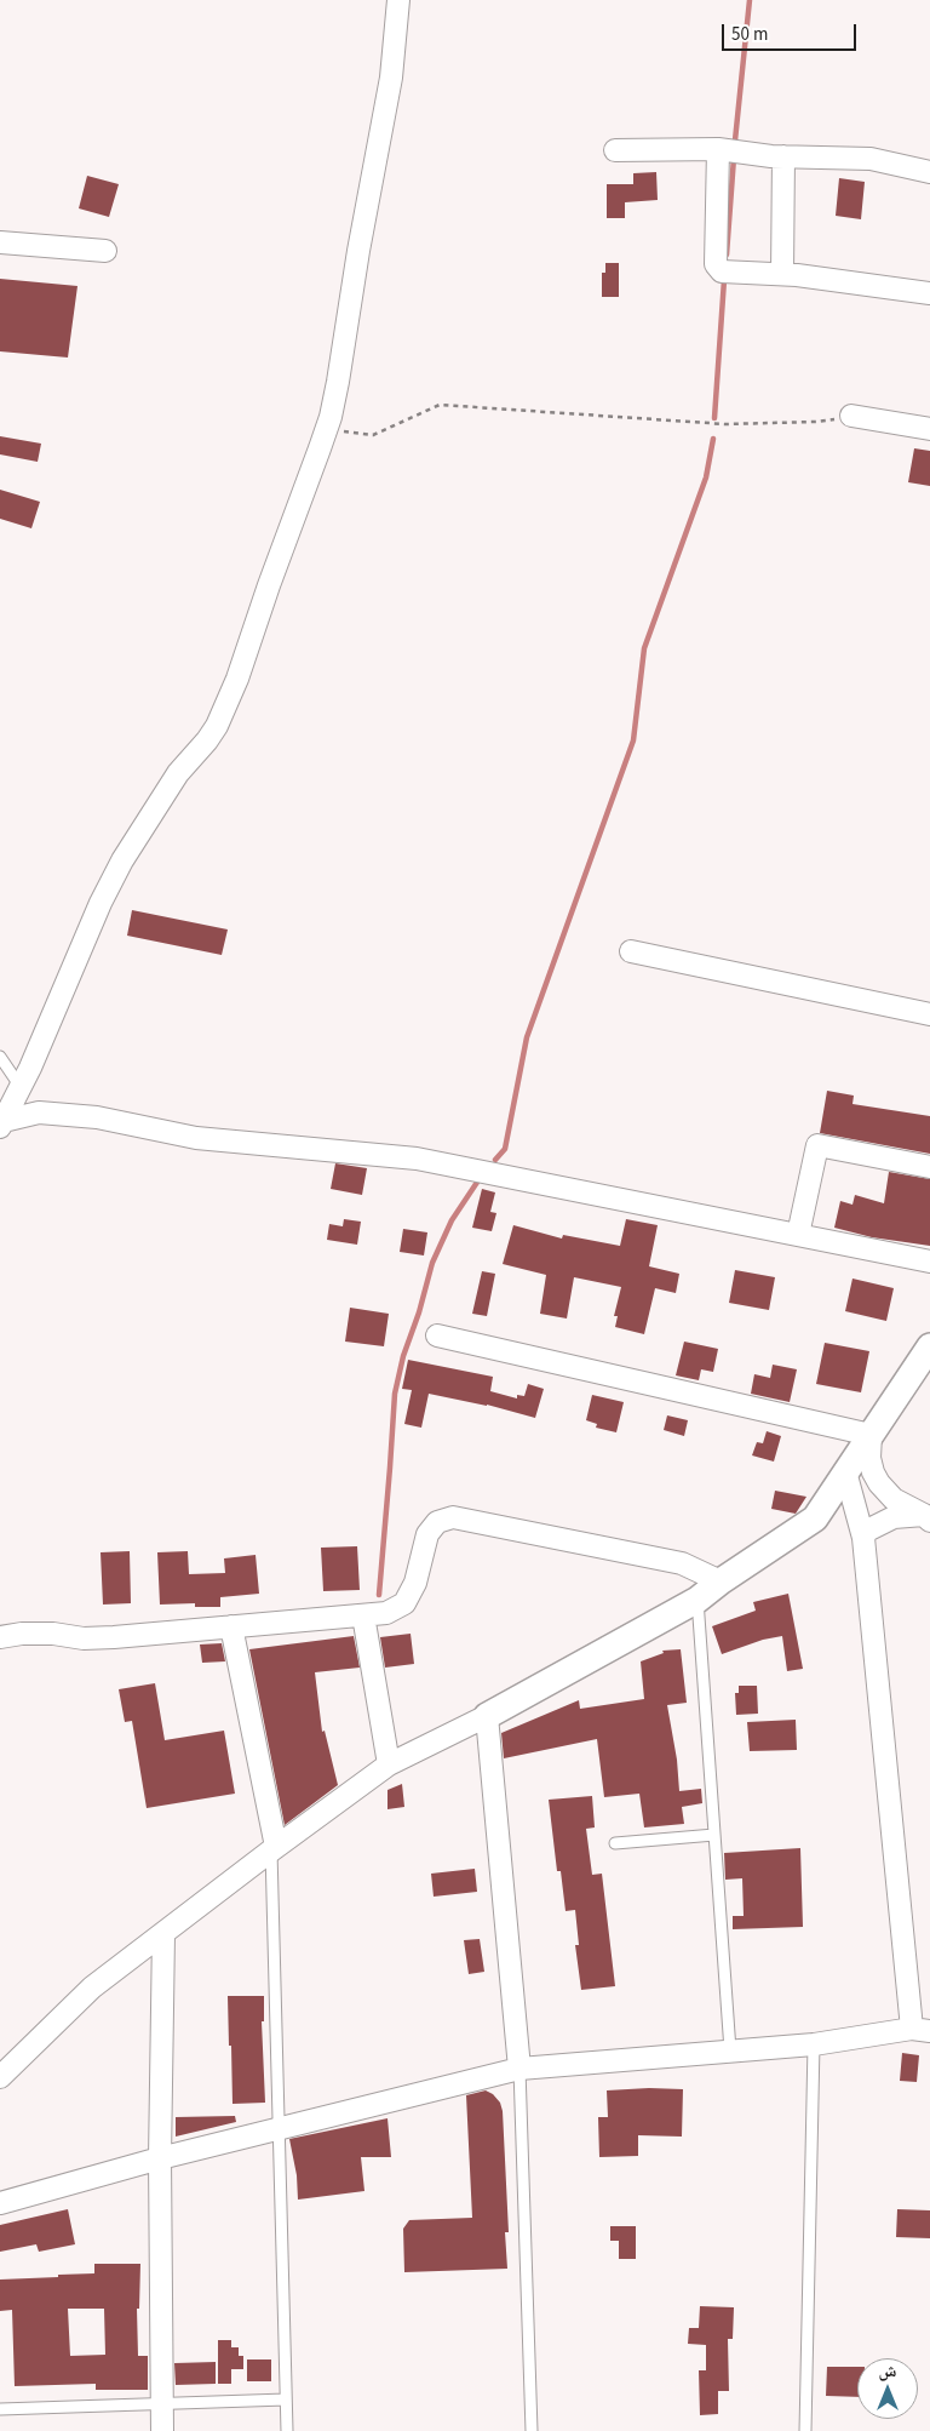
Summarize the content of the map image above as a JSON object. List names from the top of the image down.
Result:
{
  "scale_bar": "50 m",
  "north": "top"
}
